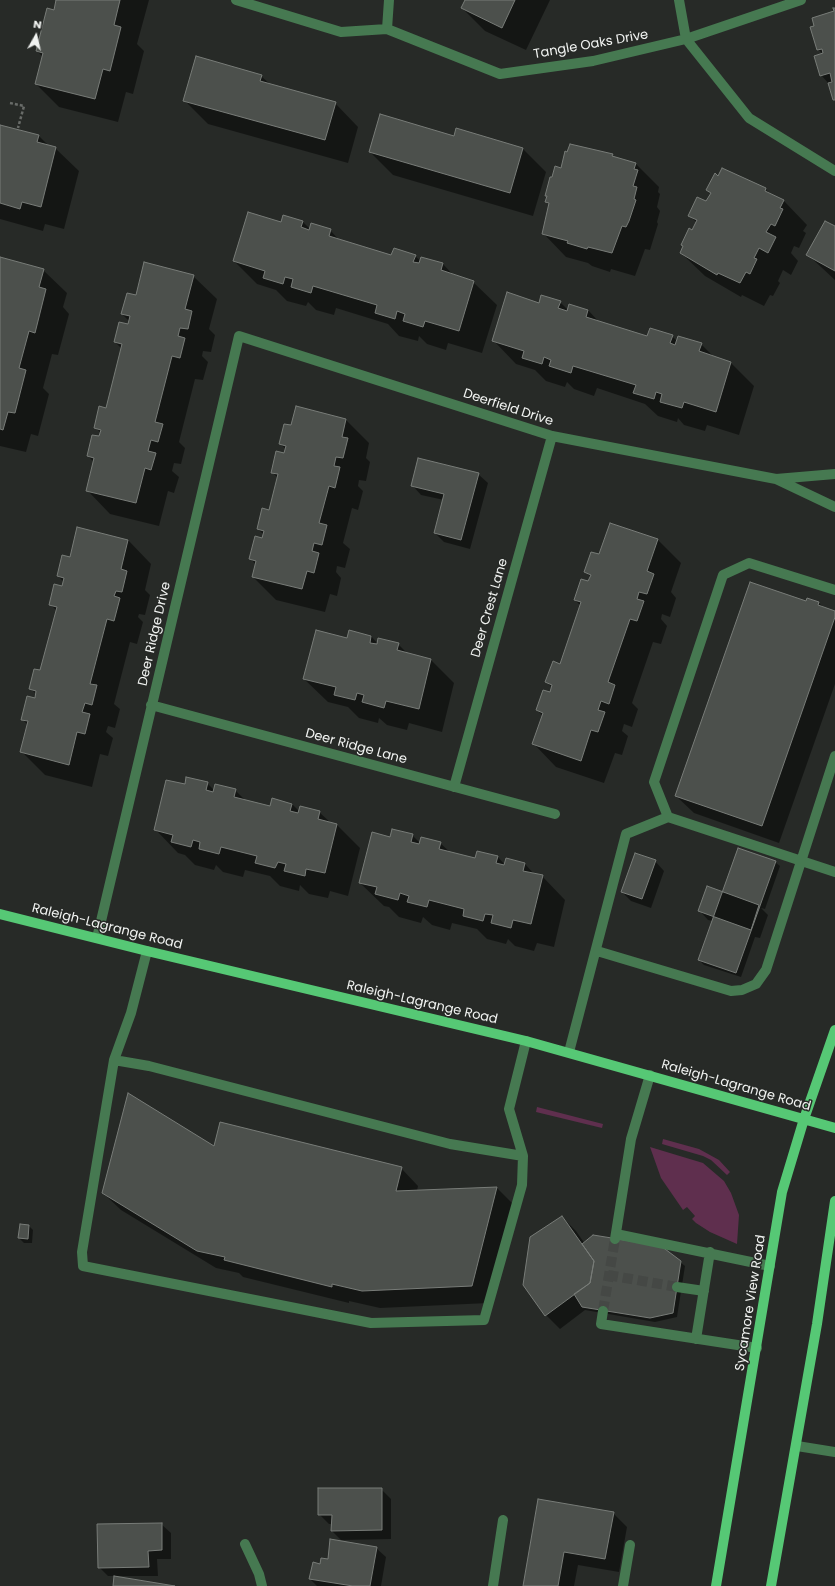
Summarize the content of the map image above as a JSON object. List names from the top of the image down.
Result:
{
  "streets": {
    "main road": ["Raleigh-Lagrange Road", "Sycamore View Road"],
    "street": [
      "Tangle Oaks Drive",
      "Deerfield Drive",
      "Deer Crest Lane",
      "Deer Ridge Drive",
      "Deer Ridge Lane"
    ]
  },
  "crossings": [
    ["Deerfield Drive", "Deer Crest Lane"],
    ["Deerfield Drive", "Deer Ridge Drive"],
    ["Deer Crest Lane", "Deer Ridge Lane"],
    ["Deer Ridge Drive", "Deer Ridge Lane"],
    ["Deer Ridge Drive", "Raleigh-Lagrange Road"],
    ["Raleigh-Lagrange Road", "Sycamore View Road"]
  ],
  "north": "top"
}
